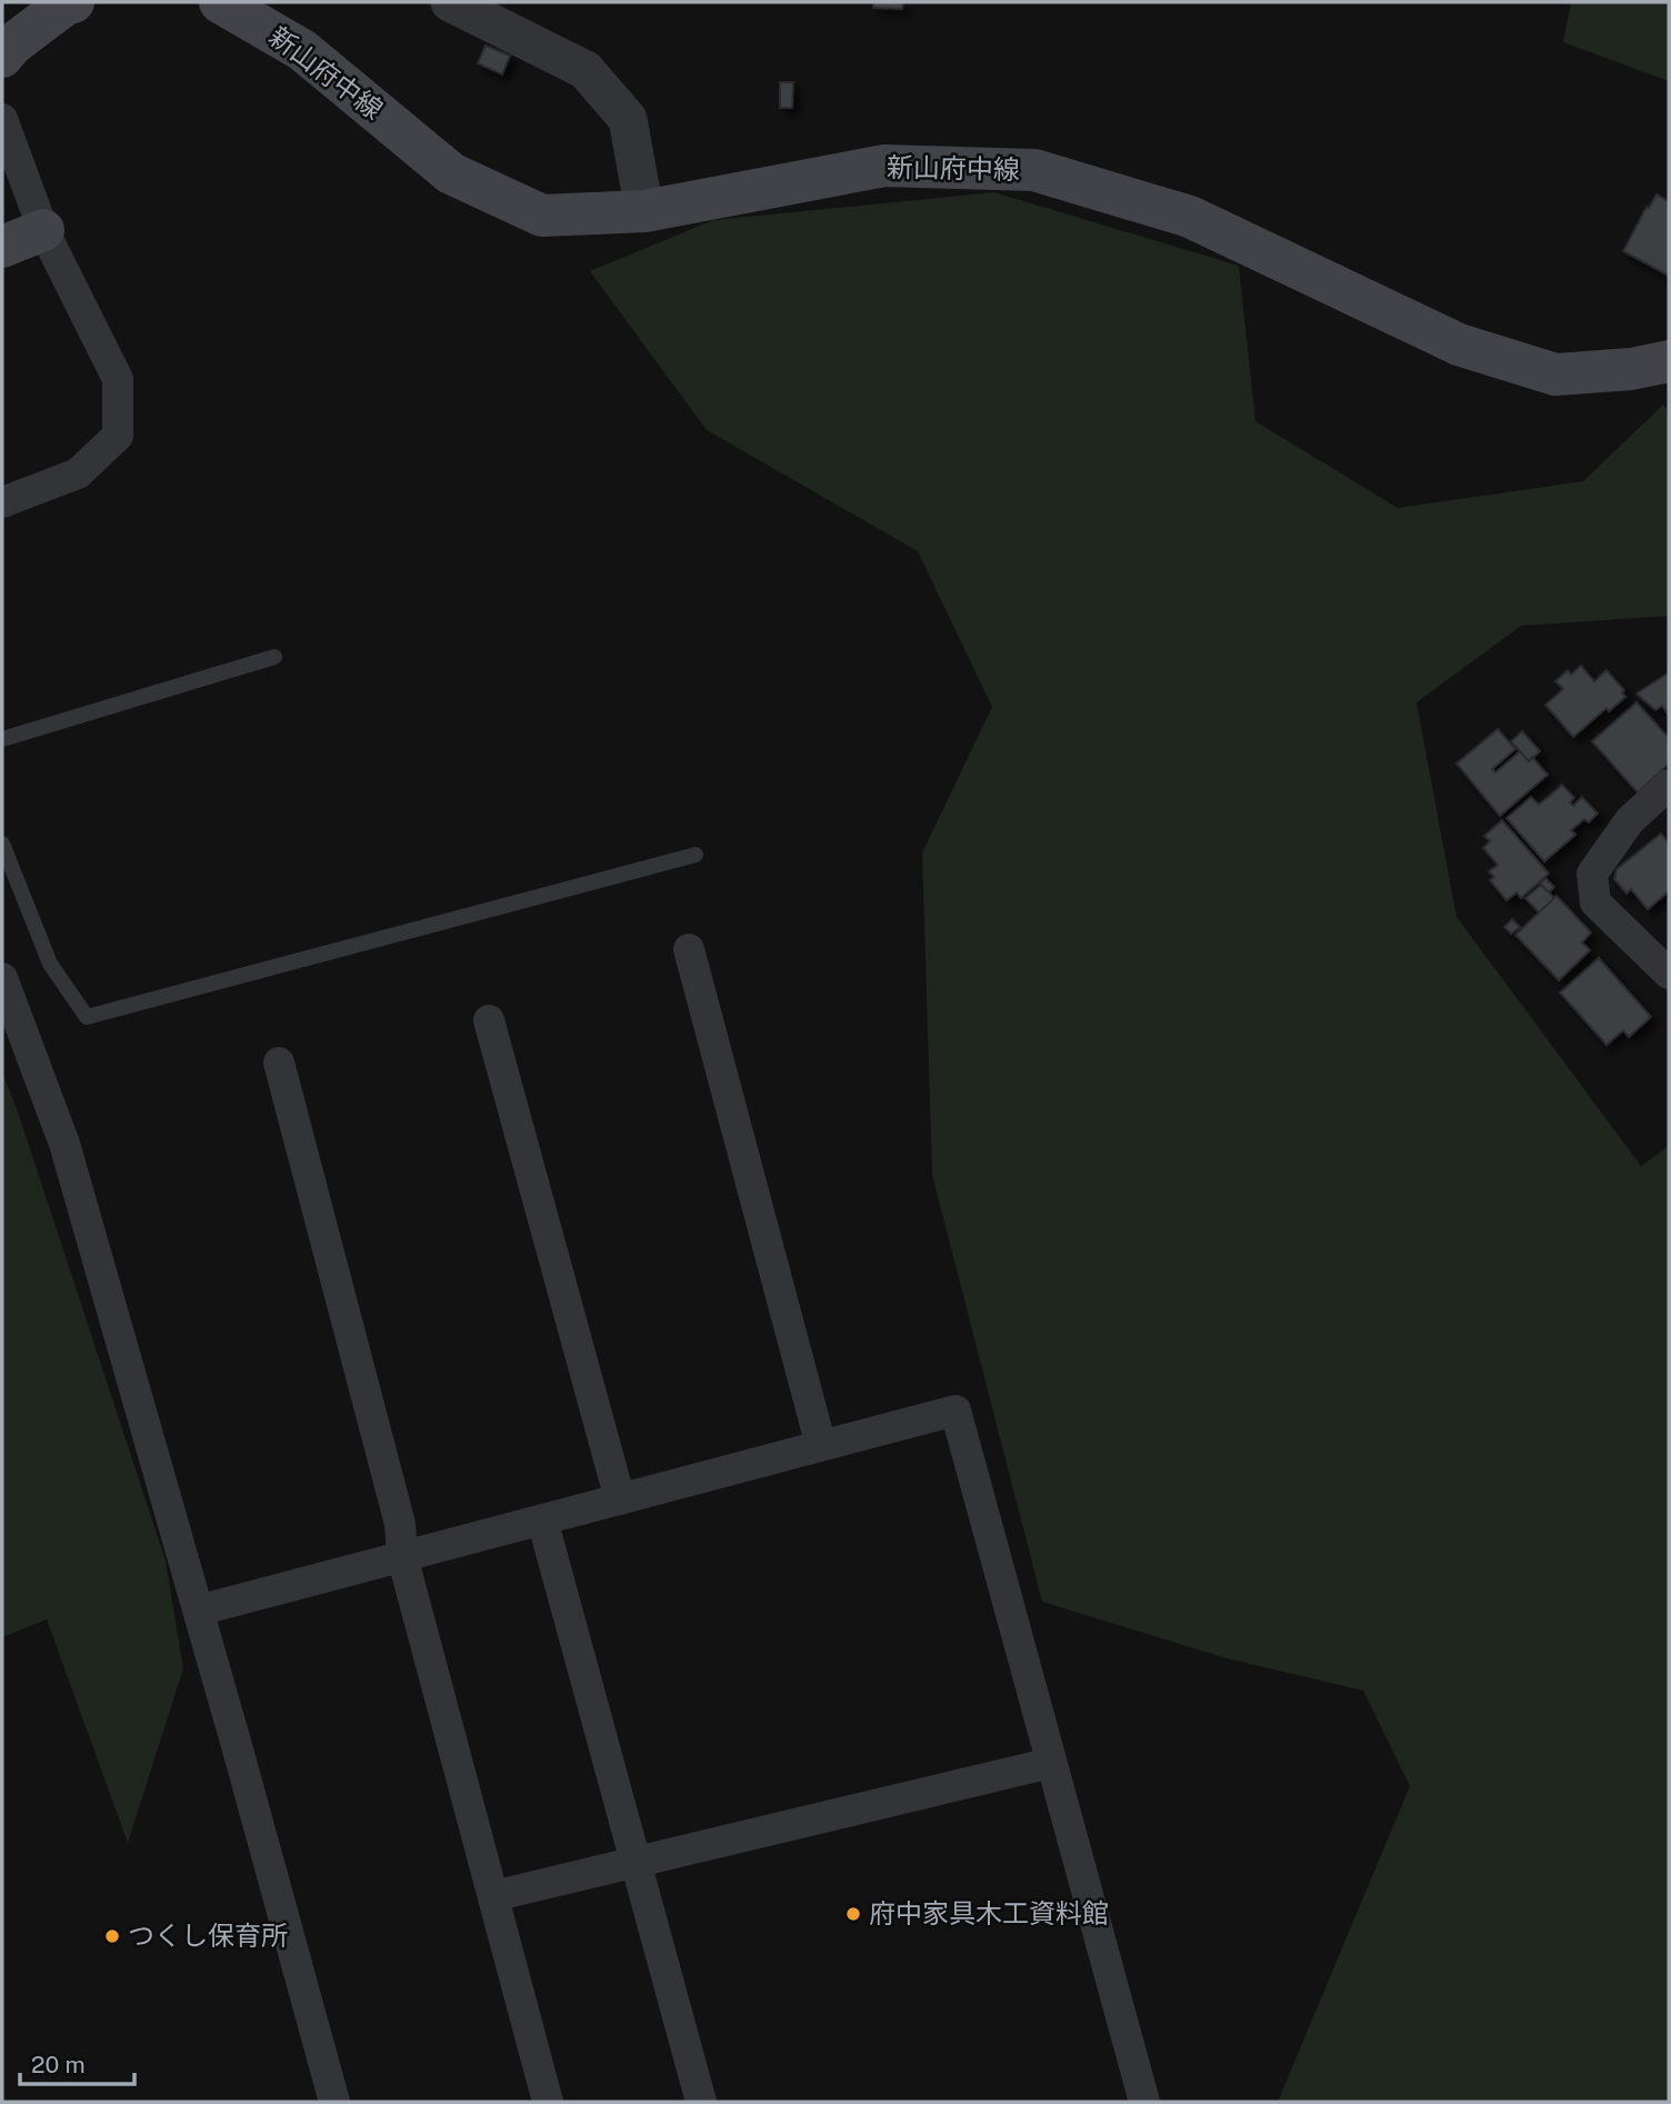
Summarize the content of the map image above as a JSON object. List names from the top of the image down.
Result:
{
  "streets": {
    "main road": ["新山府中線"]
  },
  "places": ["府中家具木工資料館", "つくし保育所"],
  "scale_bar": "20 m"
}
